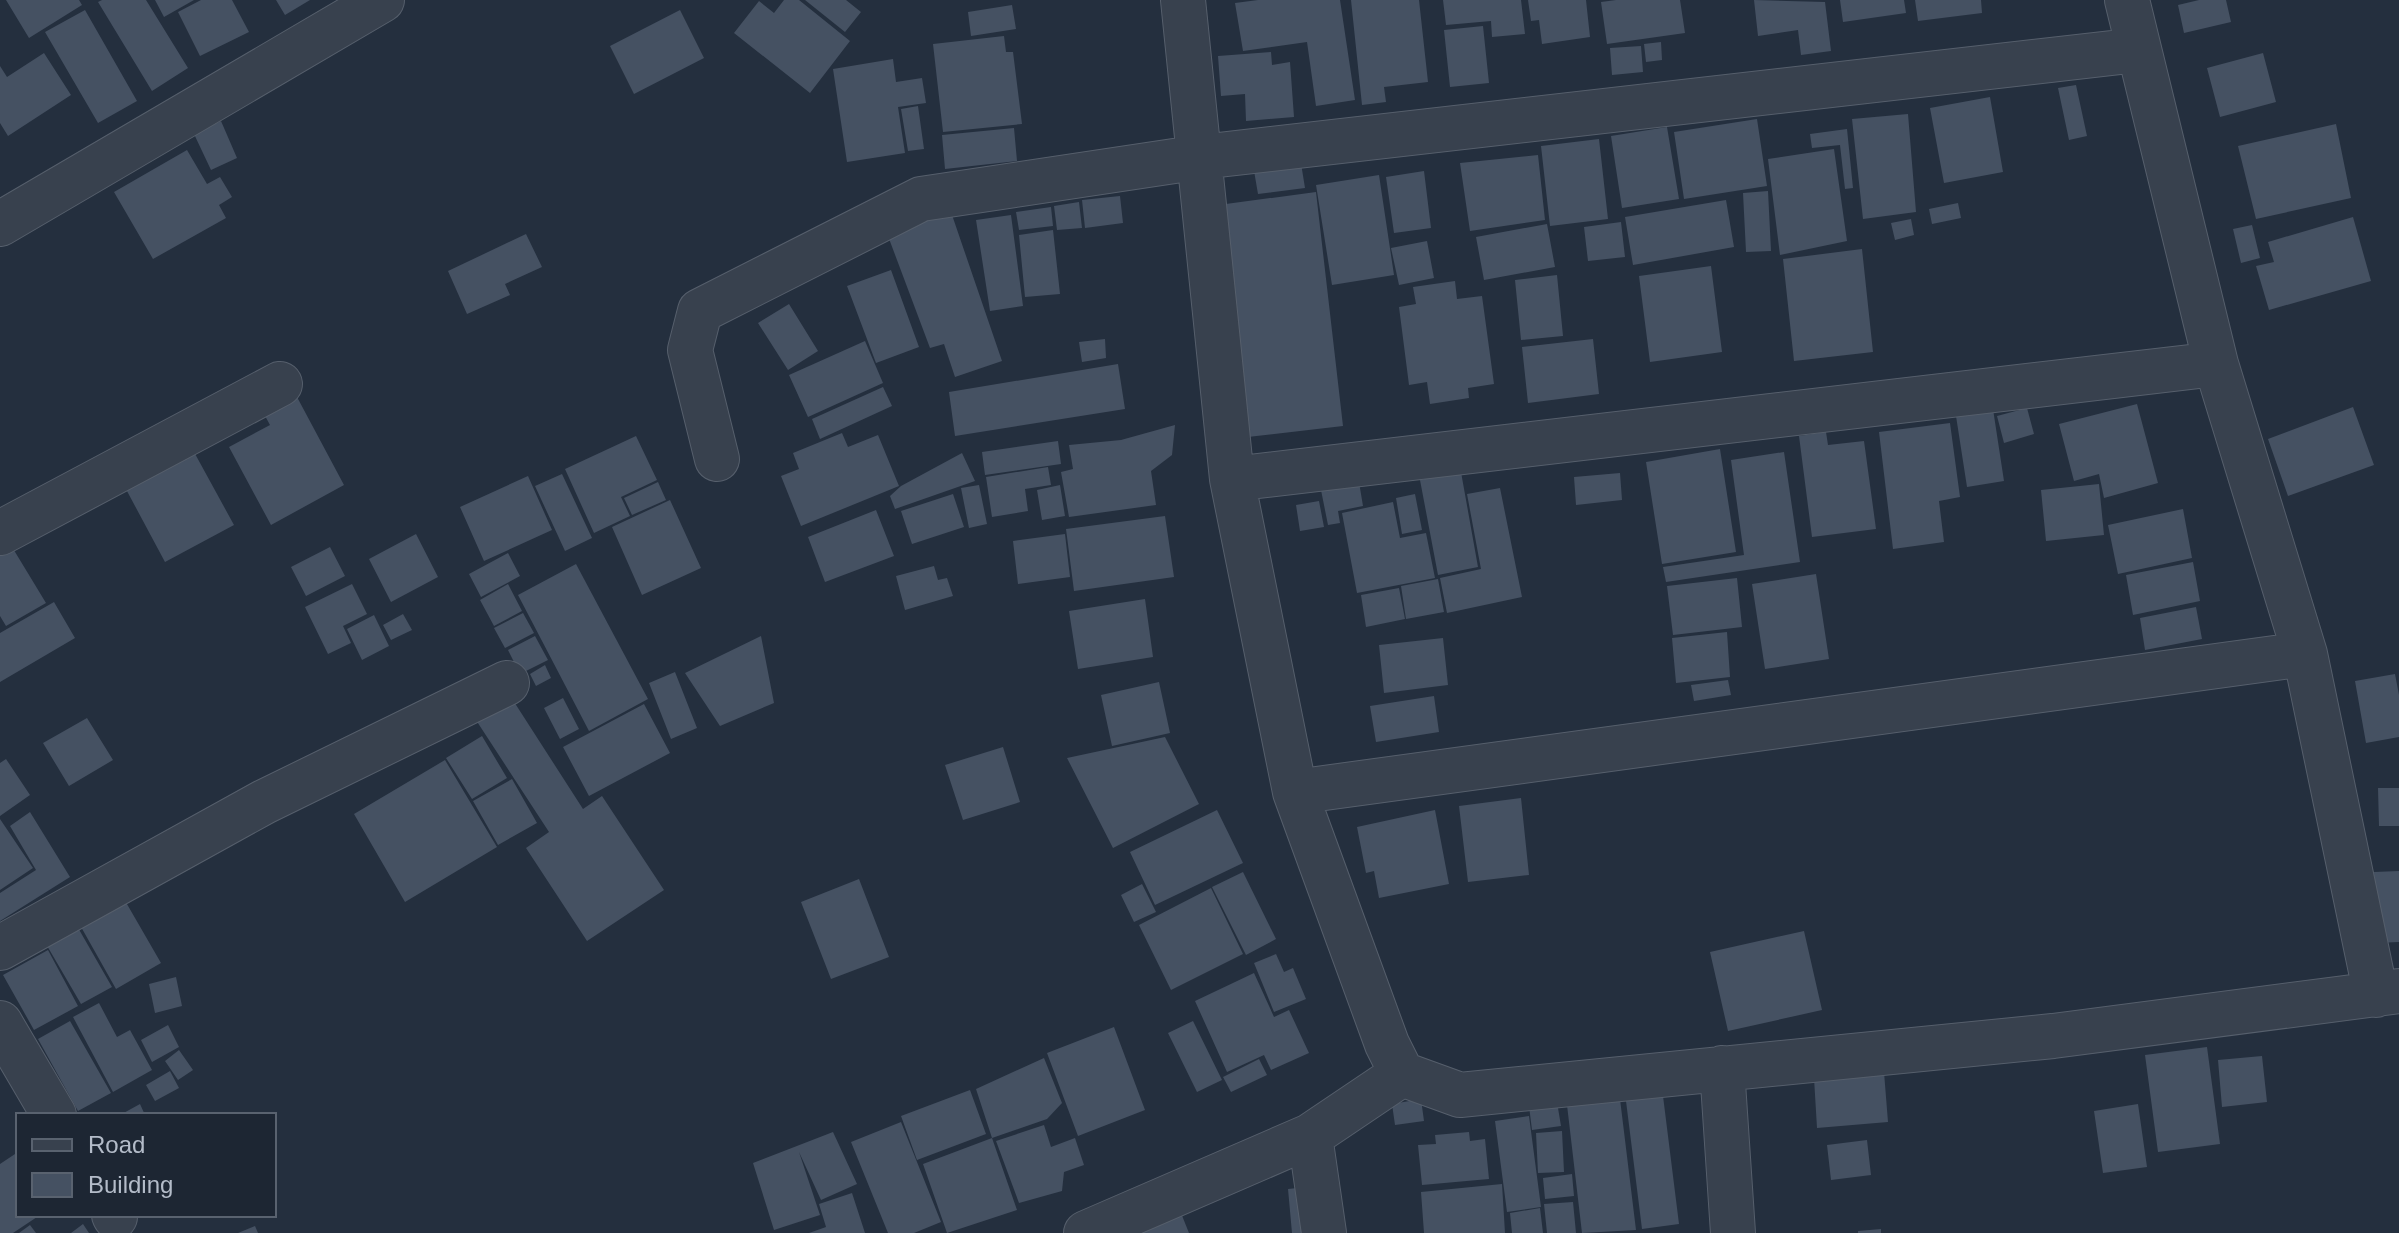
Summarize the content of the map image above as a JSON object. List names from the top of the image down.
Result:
{
  "legend": ["Road", "Building"]
}
